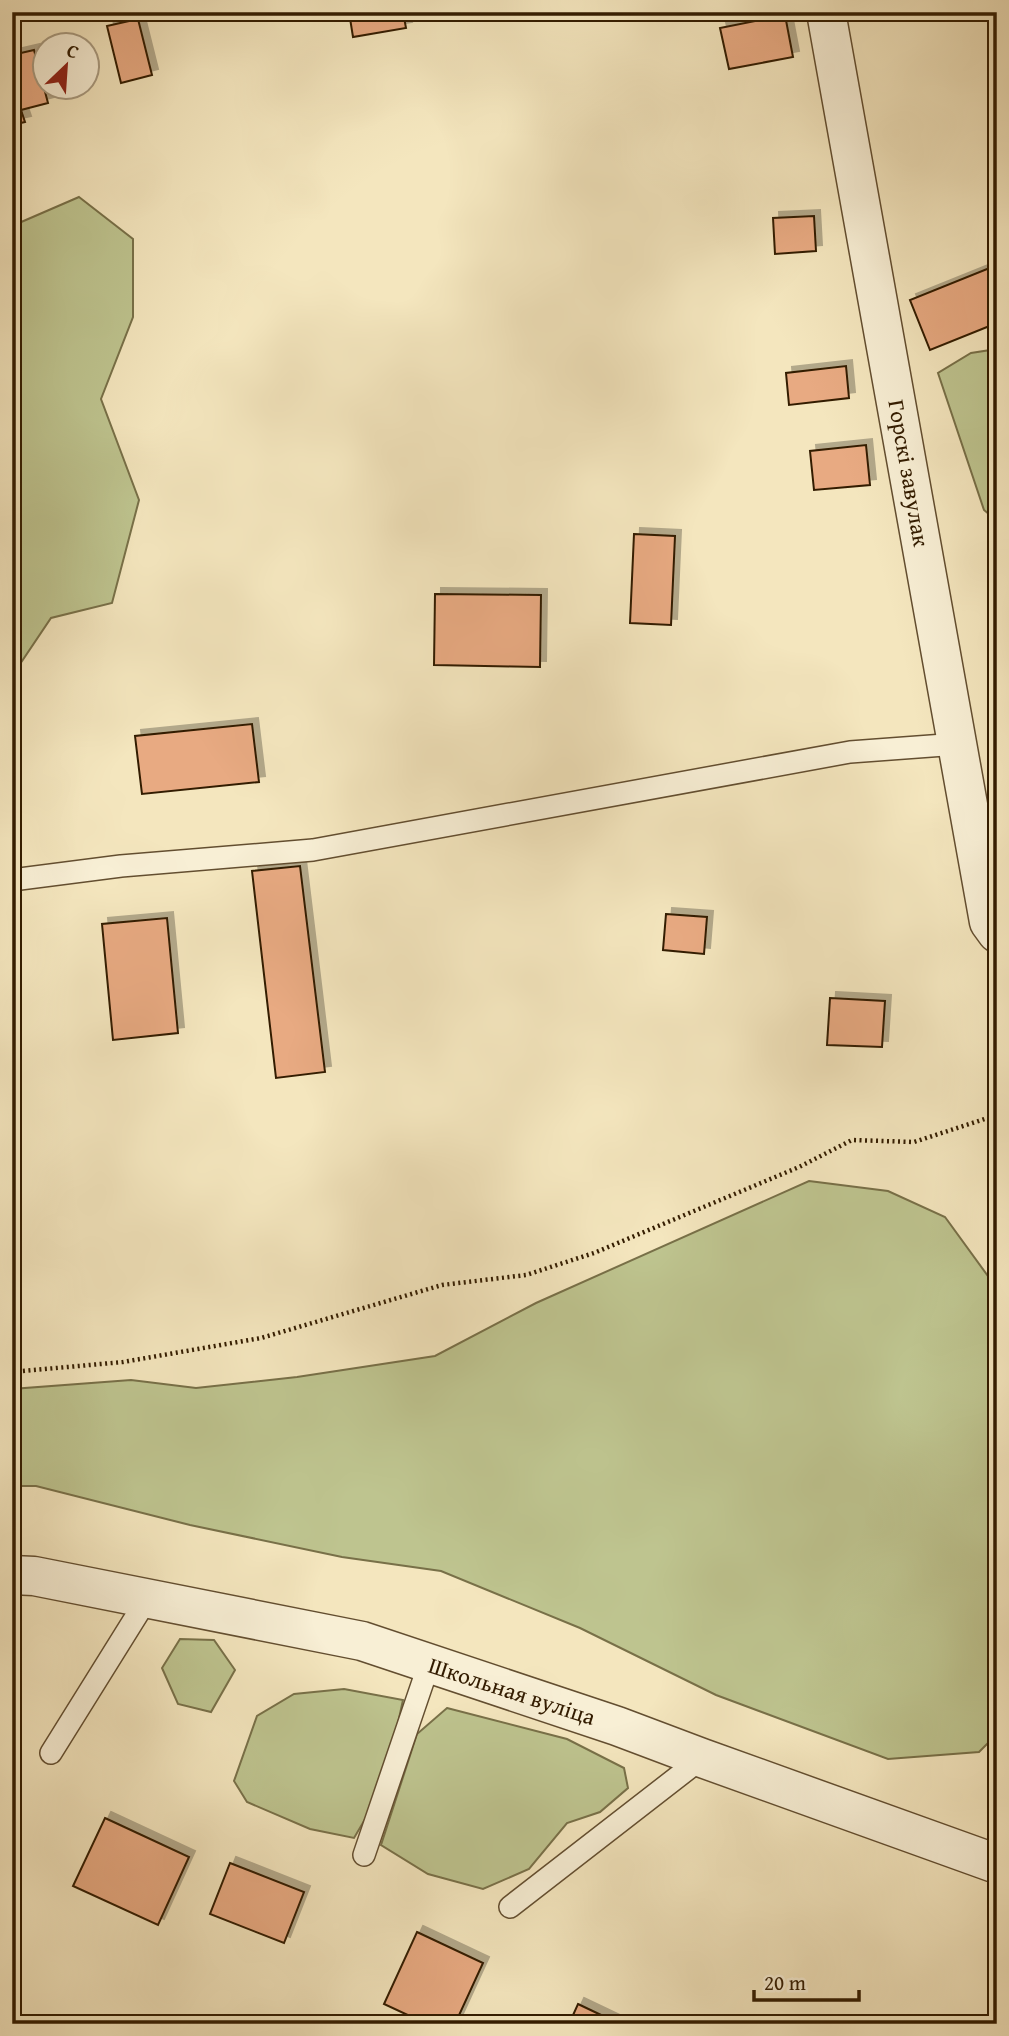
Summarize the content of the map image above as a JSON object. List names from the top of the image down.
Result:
{
  "streets": {
    "street": ["Горскі завулак", "Школьная вуліца"]
  },
  "scale_bar": "20 m",
  "north": "top right"
}
